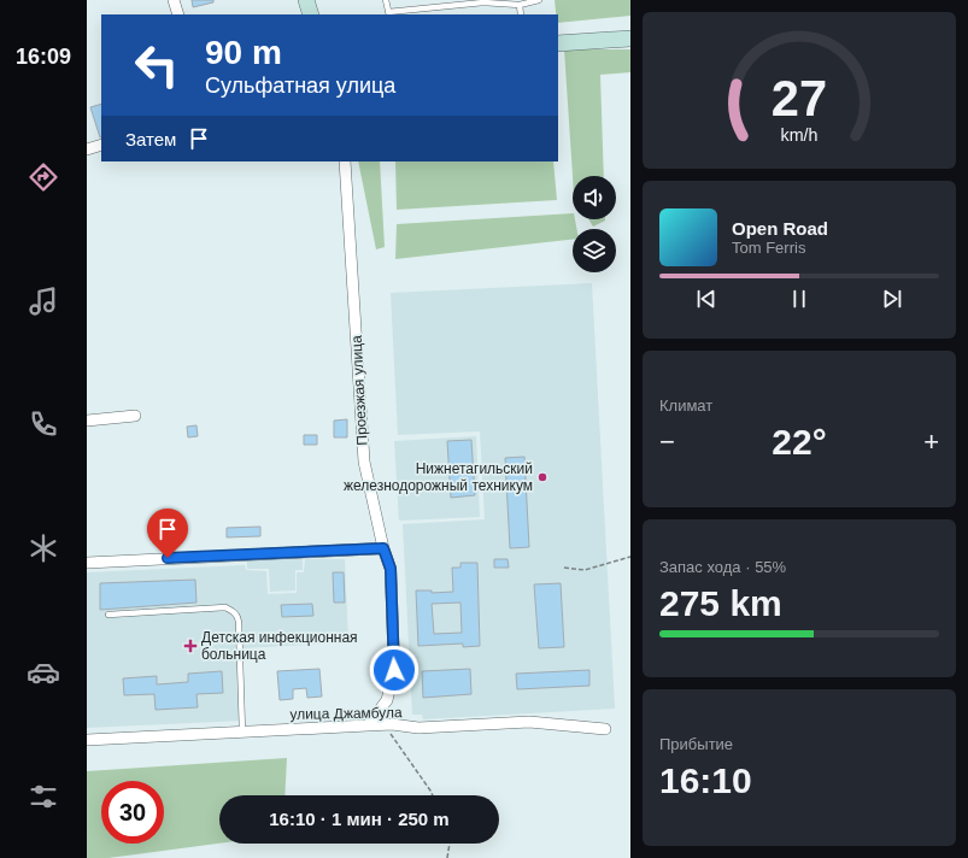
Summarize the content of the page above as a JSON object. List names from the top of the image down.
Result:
{
  "streets": {
    "street": ["Проезжая улица", "улица Джамбула"]
  },
  "crossings": [
    ["Проезжая улица", "улица Джамбула"]
  ],
  "places": {
    "other": ["Нижнетагильский железнодорожный техникум"],
    "health": ["Детская инфекционная больница"]
  },
  "page": {
    "tabs": "16:09",
    "turn": ["90 m", "Сульфатная улица"],
    "then": "Затем",
    "song": ["Open Road", "Tom Ferris"],
    "tile": [
      "Климат",
      ["Запас хода · 55%", "275 km"],
      ["Прибытие", "16:10"]
    ],
    "heat": ["−", "22°", "+"],
    "limit": "30",
    "trip": "16:10 · 1 мин · 250 m",
    "gauge": ["27", "km/h"]
  }
}
